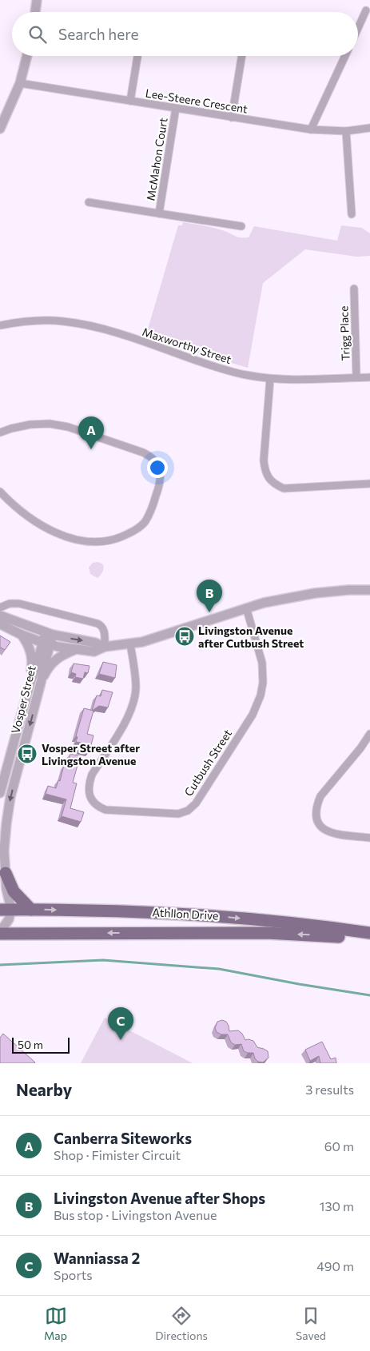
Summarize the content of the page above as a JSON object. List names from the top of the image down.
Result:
{
  "streets": {
    "main road": ["Athllon Drive"],
    "street": [
      "Lee-Steere Crescent",
      "McMahon Court",
      "Trigg Place",
      "Maxworthy Street",
      "Vosper Street",
      "Cutbush Street"
    ]
  },
  "crossings": [
    ["Lee-Steere Crescent", "McMahon Court"],
    ["Trigg Place", "Maxworthy Street"],
    ["Vosper Street", "Athllon Drive"]
  ],
  "places": {
    "bus stop": ["Livingston Avenue after Cutbush Street", "Vosper Street after Livingston Avenue"]
  },
  "scale_bar": "50 m",
  "page": {
    "search": "Search here",
    "pins": ["A", "B", "C"],
    "scale": "50 m",
    "heading": ["Nearby", "3 results"],
    "list": [
      {
        "mark": "A",
        "name": "Canberra Siteworks",
        "note": "Shop · Fimister Circuit",
        "value": "60 m"
      },
      {
        "mark": "B",
        "name": "Livingston Avenue after Shops",
        "note": "Bus stop · Livingston Avenue",
        "value": "130 m"
      },
      {
        "mark": "C",
        "name": "Wanniassa 2",
        "note": "Sports",
        "value": "490 m"
      }
    ],
    "nav": ["Map", "Directions", "Saved"]
  }
}
